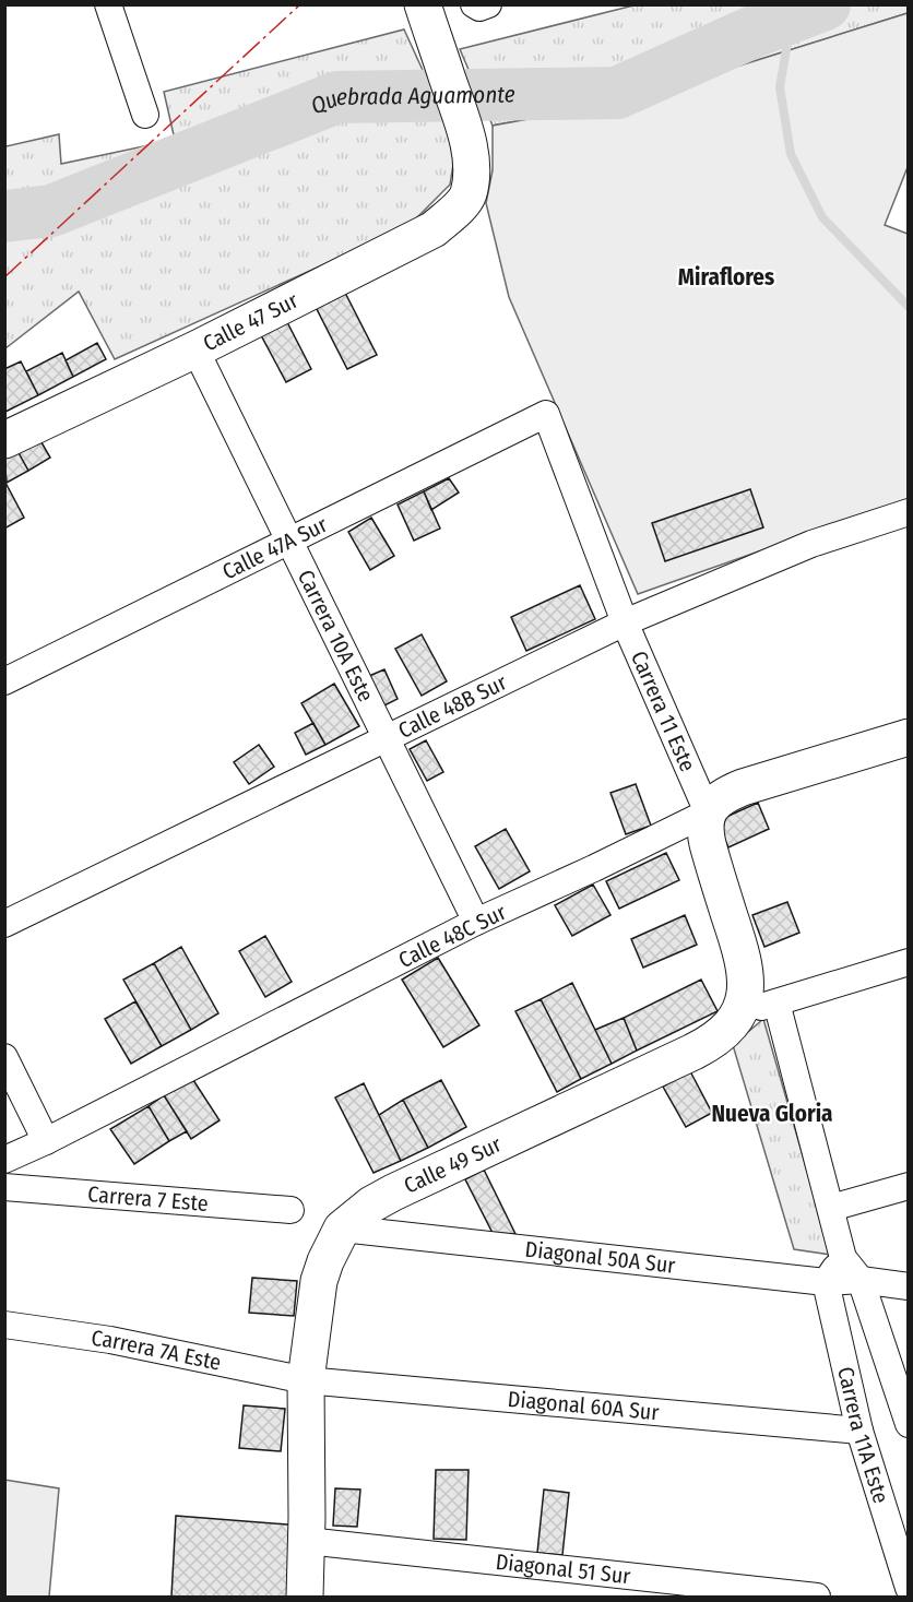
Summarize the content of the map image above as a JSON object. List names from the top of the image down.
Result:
{
  "streets": {
    "street": [
      "Calle 47 Sur",
      "Calle 47A Sur",
      "Carrera 10A Este",
      "Calle 48B Sur",
      "Carrera 11 Este",
      "Calle 48C Sur",
      "Calle 49 Sur",
      "Carrera 7 Este",
      "Diagonal 50A Sur",
      "Carrera 7A Este",
      "Diagonal 60A Sur",
      "Carrera 11A Este",
      "Diagonal 51 Sur"
    ]
  },
  "crossings": [
    ["Calle 47 Sur", "Carrera 10A Este"],
    ["Calle 47A Sur", "Carrera 10A Este"],
    ["Calle 47A Sur", "Carrera 11 Este"],
    ["Carrera 10A Este", "Calle 48B Sur"],
    ["Carrera 10A Este", "Calle 48C Sur"],
    ["Calle 48B Sur", "Carrera 11 Este"],
    ["Carrera 11 Este", "Calle 48C Sur"],
    ["Carrera 11 Este", "Calle 49 Sur"],
    ["Calle 49 Sur", "Diagonal 50A Sur"],
    ["Calle 49 Sur", "Carrera 7A Este"],
    ["Calle 49 Sur", "Diagonal 60A Sur"],
    ["Calle 49 Sur", "Diagonal 51 Sur"],
    ["Diagonal 50A Sur", "Carrera 11A Este"],
    ["Carrera 7A Este", "Diagonal 60A Sur"],
    ["Diagonal 60A Sur", "Carrera 11A Este"]
  ],
  "districts": ["Miraflores", "Nueva Gloria"],
  "water": ["Quebrada Aguamonte"]
}
